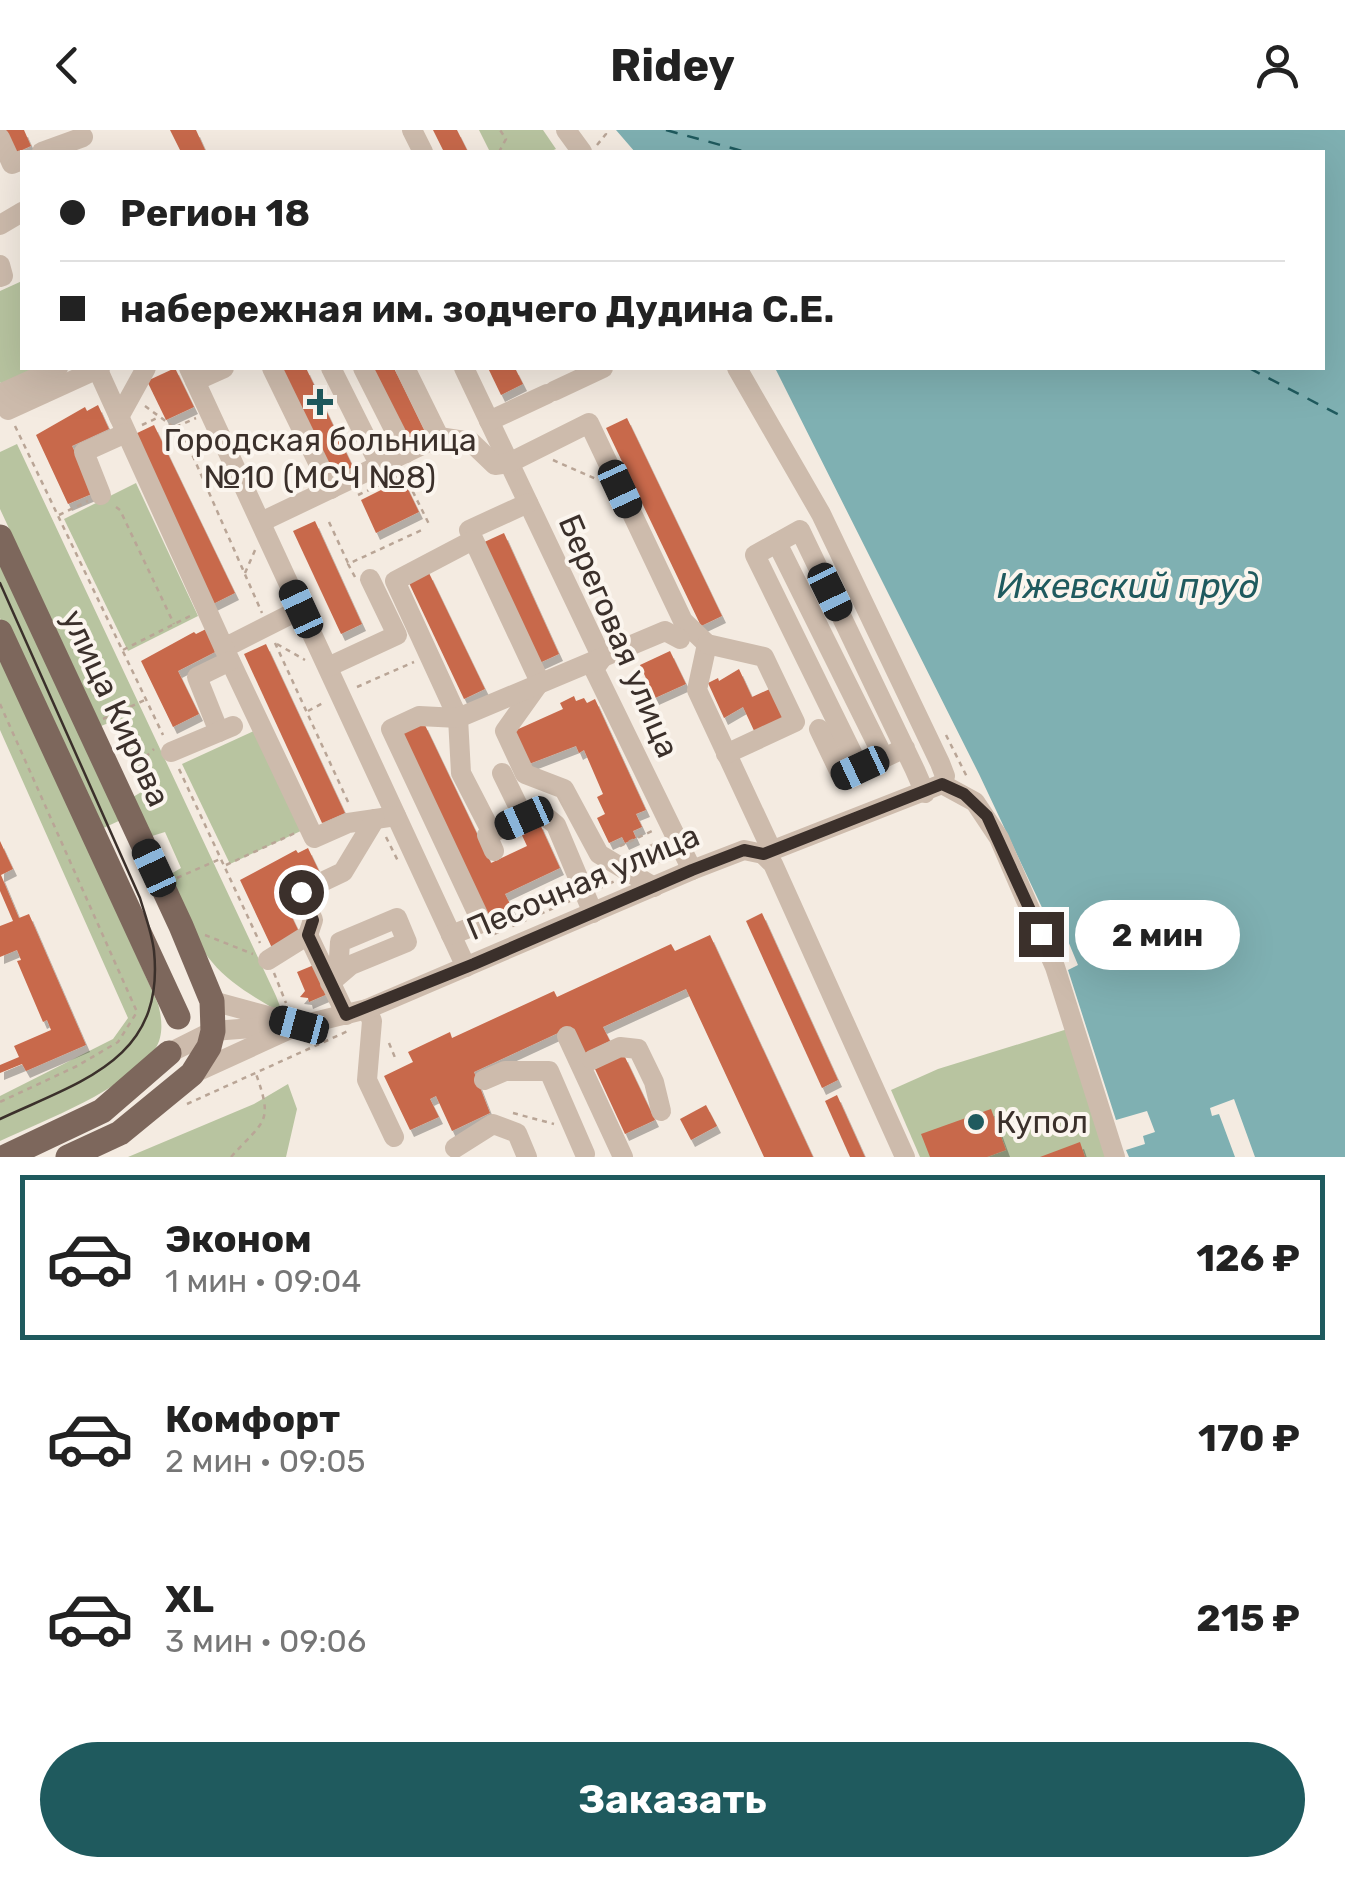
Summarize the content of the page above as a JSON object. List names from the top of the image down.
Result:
{
  "streets": {
    "main road": ["улица Кирова", "Песочная улица"],
    "street": ["Береговая улица"]
  },
  "crossings": [
    ["Береговая улица", "Песочная улица"],
    ["улица Кирова", "Песочная улица"]
  ],
  "water": ["Ижевский пруд"],
  "places": {
    "health": ["Городская больница №10 (МСЧ №8)"],
    "other": ["Купол"]
  },
  "page": {
    "header": "Ridey",
    "banner": ["Регион 18", "набережная им. зодчего Дудина С.Е."],
    "bubble": "2 мин",
    "list": [
      {
        "name": "Эконом",
        "note": "1 мин · 09:04",
        "value": "126 ₽"
      },
      {
        "name": "Комфорт",
        "note": "2 мин · 09:05",
        "value": "170 ₽"
      },
      {
        "name": "XL",
        "note": "3 мин · 09:06",
        "value": "215 ₽"
      }
    ],
    "buttons": "Заказать"
  }
}
